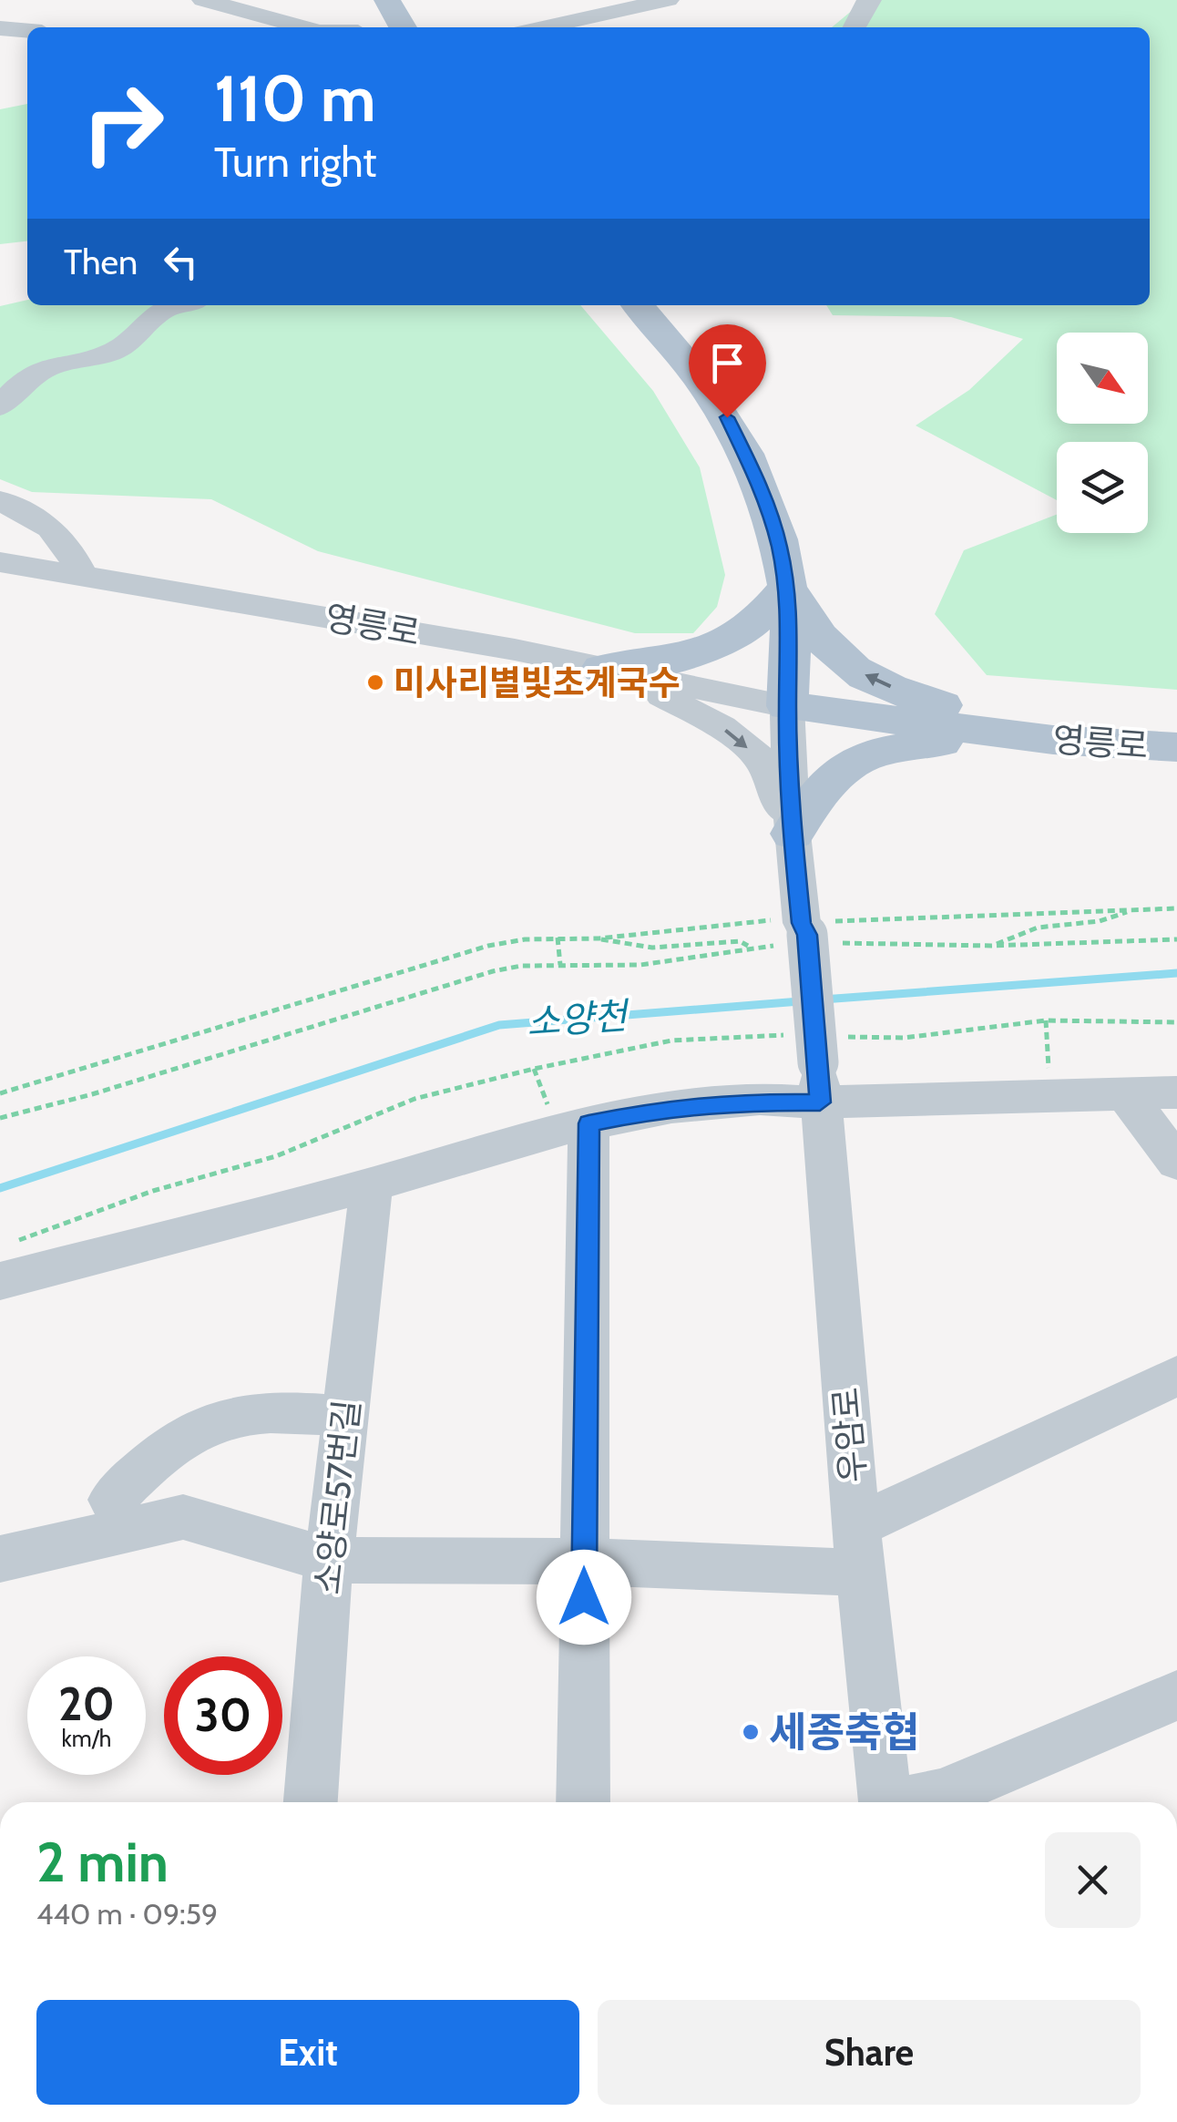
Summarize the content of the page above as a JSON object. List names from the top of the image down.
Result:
{
  "streets": {
    "main road": ["영릉로"],
    "street": ["우암로", "소양로57번길"]
  },
  "water": ["소양천"],
  "places": ["미사리별빛초계국수", "세종축협"],
  "north": "bottom right",
  "page": {
    "turn": ["110 m", "Turn right"],
    "then": "Then",
    "speed": "20 km/h",
    "limit": "30",
    "heading": ["2 min", "440 m · 09:59"],
    "buttons": ["Exit", "Share"]
  }
}
